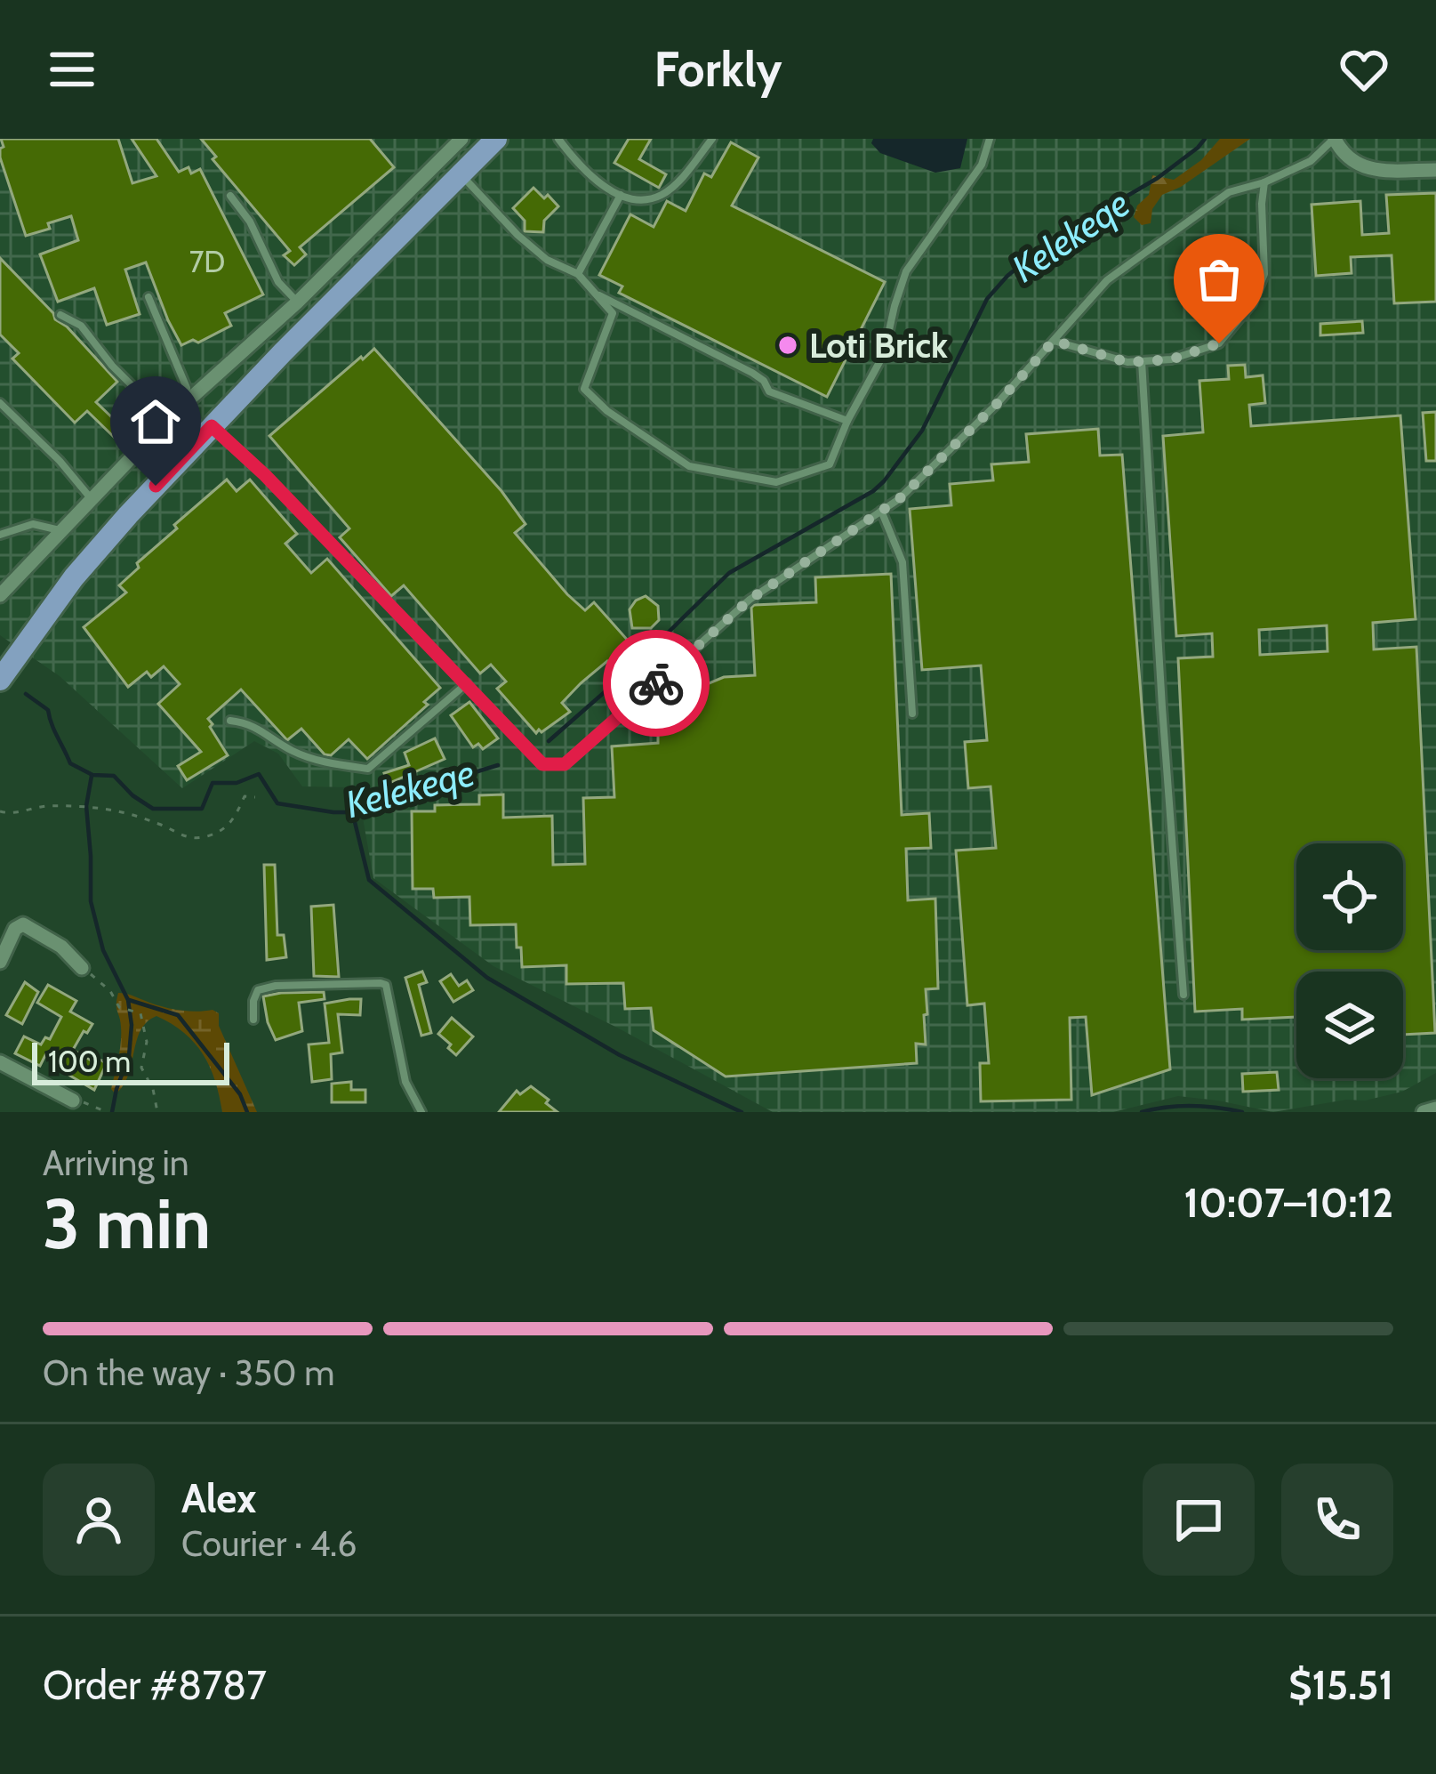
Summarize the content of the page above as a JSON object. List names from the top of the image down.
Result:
{
  "water": ["Kelekeqe"],
  "places": ["Loti Brick"],
  "house_numbers": ["7D"],
  "scale_bar": "100 m",
  "page": {
    "header": "Forkly",
    "scale": "100 m",
    "heading": ["3 min", "Arriving in", "10:07–10:12"],
    "panel": [
      "Alex",
      "Courier · 4.6",
      "Order #8787",
      "$15.51"
    ],
    "bar": "On the way · 350 m"
  }
}
